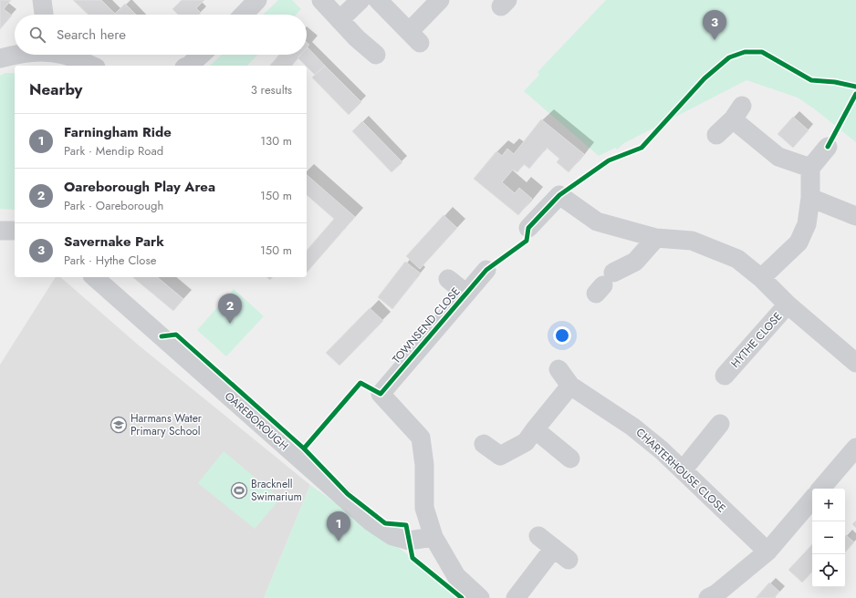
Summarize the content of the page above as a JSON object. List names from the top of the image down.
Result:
{
  "streets": {
    "street": [
      "TOWNSEND CLOSE",
      "HYTHE CLOSE",
      "OAREBOROUGH",
      "CHARTERHOUSE CLOSE"
    ]
  },
  "crossings": [
    ["TOWNSEND CLOSE", "OAREBOROUGH"]
  ],
  "places": {
    "school or university": ["Harmans Water Primary School"],
    "sports": ["Bracknell Swimarium"]
  },
  "page": {
    "pins": ["3", "2", "1"],
    "search": "Search here",
    "heading": ["Nearby", "3 results"],
    "list": [
      {
        "mark": "1",
        "name": "Farningham Ride",
        "note": "Park · Mendip Road",
        "value": "130 m"
      },
      {
        "mark": "2",
        "name": "Oareborough Play Area",
        "note": "Park · Oareborough",
        "value": "150 m"
      },
      {
        "mark": "3",
        "name": "Savernake Park",
        "note": "Park · Hythe Close",
        "value": "150 m"
      }
    ],
    "map_buttons": ["+", "−"]
  }
}
